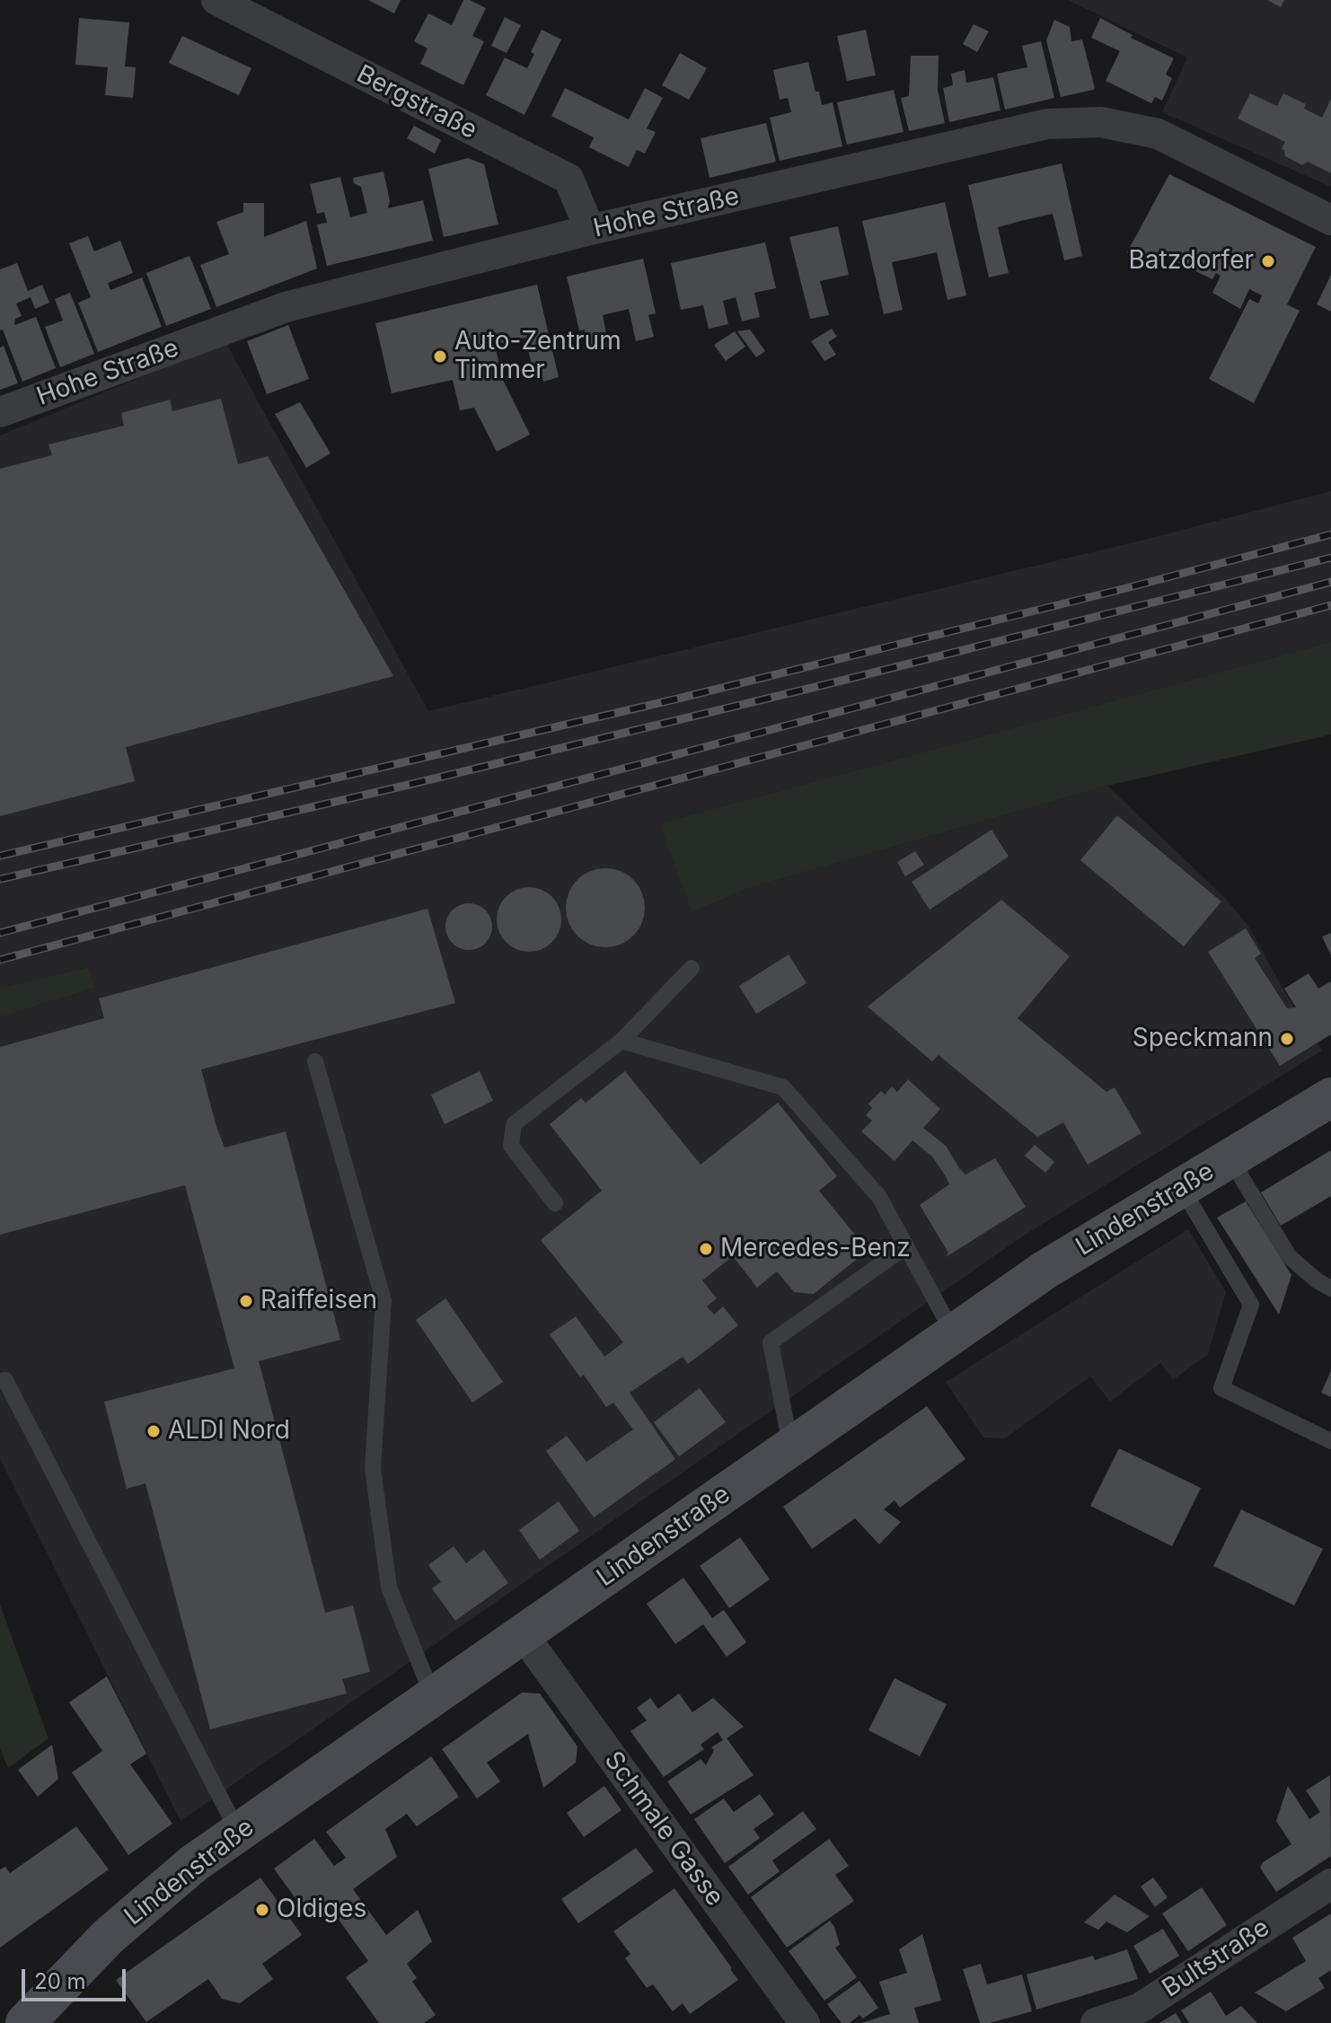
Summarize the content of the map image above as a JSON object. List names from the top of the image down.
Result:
{
  "streets": {
    "street": [
      "Bergstraße",
      "Hohe Straße",
      "Lindenstraße",
      "Schmale Gasse",
      "Bultstraße"
    ]
  },
  "crossings": [
    ["Bergstraße", "Hohe Straße"],
    ["Lindenstraße", "Schmale Gasse"]
  ],
  "places": [
    "Batzdorfer",
    "Auto-Zentrum Timmer",
    "Speckmann",
    "Mercedes-Benz",
    "Raiffeisen",
    "ALDI Nord",
    "Oldiges"
  ],
  "scale_bar": "20 m"
}
